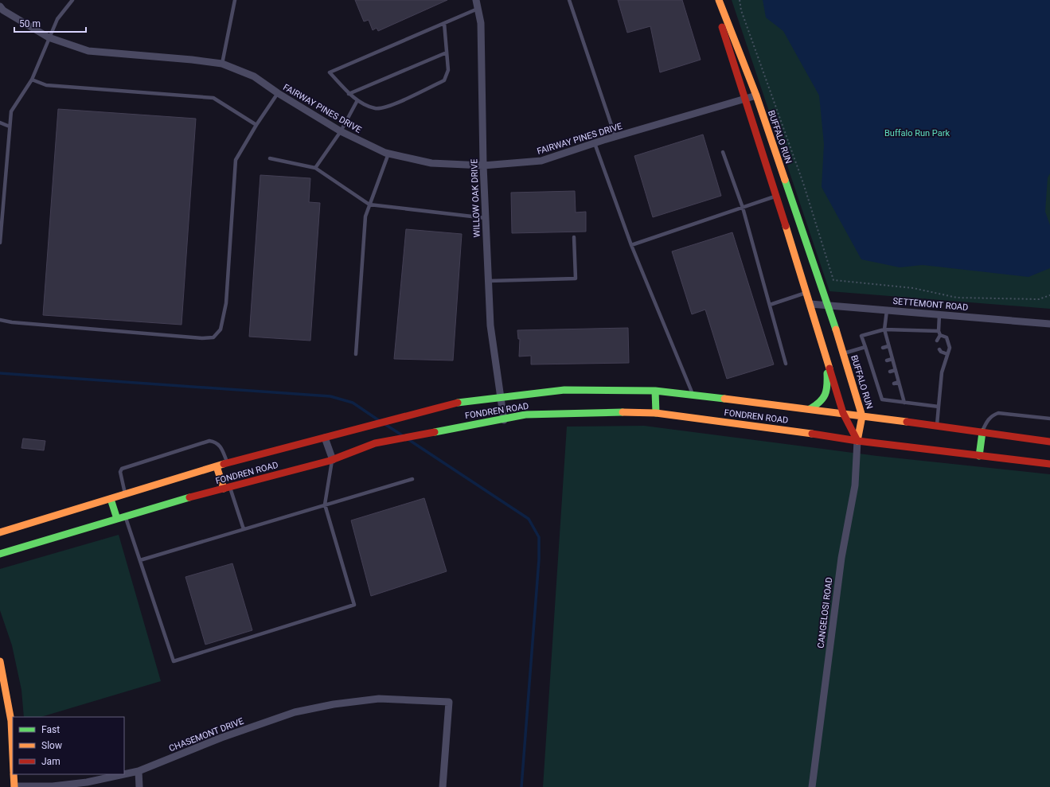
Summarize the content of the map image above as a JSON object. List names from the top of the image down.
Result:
{
  "streets": {
    "main road": ["BUFFALO RUN", "FONDREN ROAD"],
    "street": [
      "FAIRWAY PINES DRIVE",
      "WILLOW OAK DRIVE",
      "SETTEMONT ROAD",
      "CANGELOSI ROAD",
      "CHASEMONT DRIVE"
    ]
  },
  "crossings": [
    ["FAIRWAY PINES DRIVE", "BUFFALO RUN"],
    ["FAIRWAY PINES DRIVE", "WILLOW OAK DRIVE"],
    ["BUFFALO RUN", "SETTEMONT ROAD"],
    ["BUFFALO RUN", "FONDREN ROAD"],
    ["BUFFALO RUN", "CANGELOSI ROAD"],
    ["WILLOW OAK DRIVE", "FONDREN ROAD"],
    ["FONDREN ROAD", "CANGELOSI ROAD"]
  ],
  "parks": ["Buffalo Run Park"],
  "legend": ["Fast", "Slow", "Jam"],
  "scale_bar": "50 m"
}
